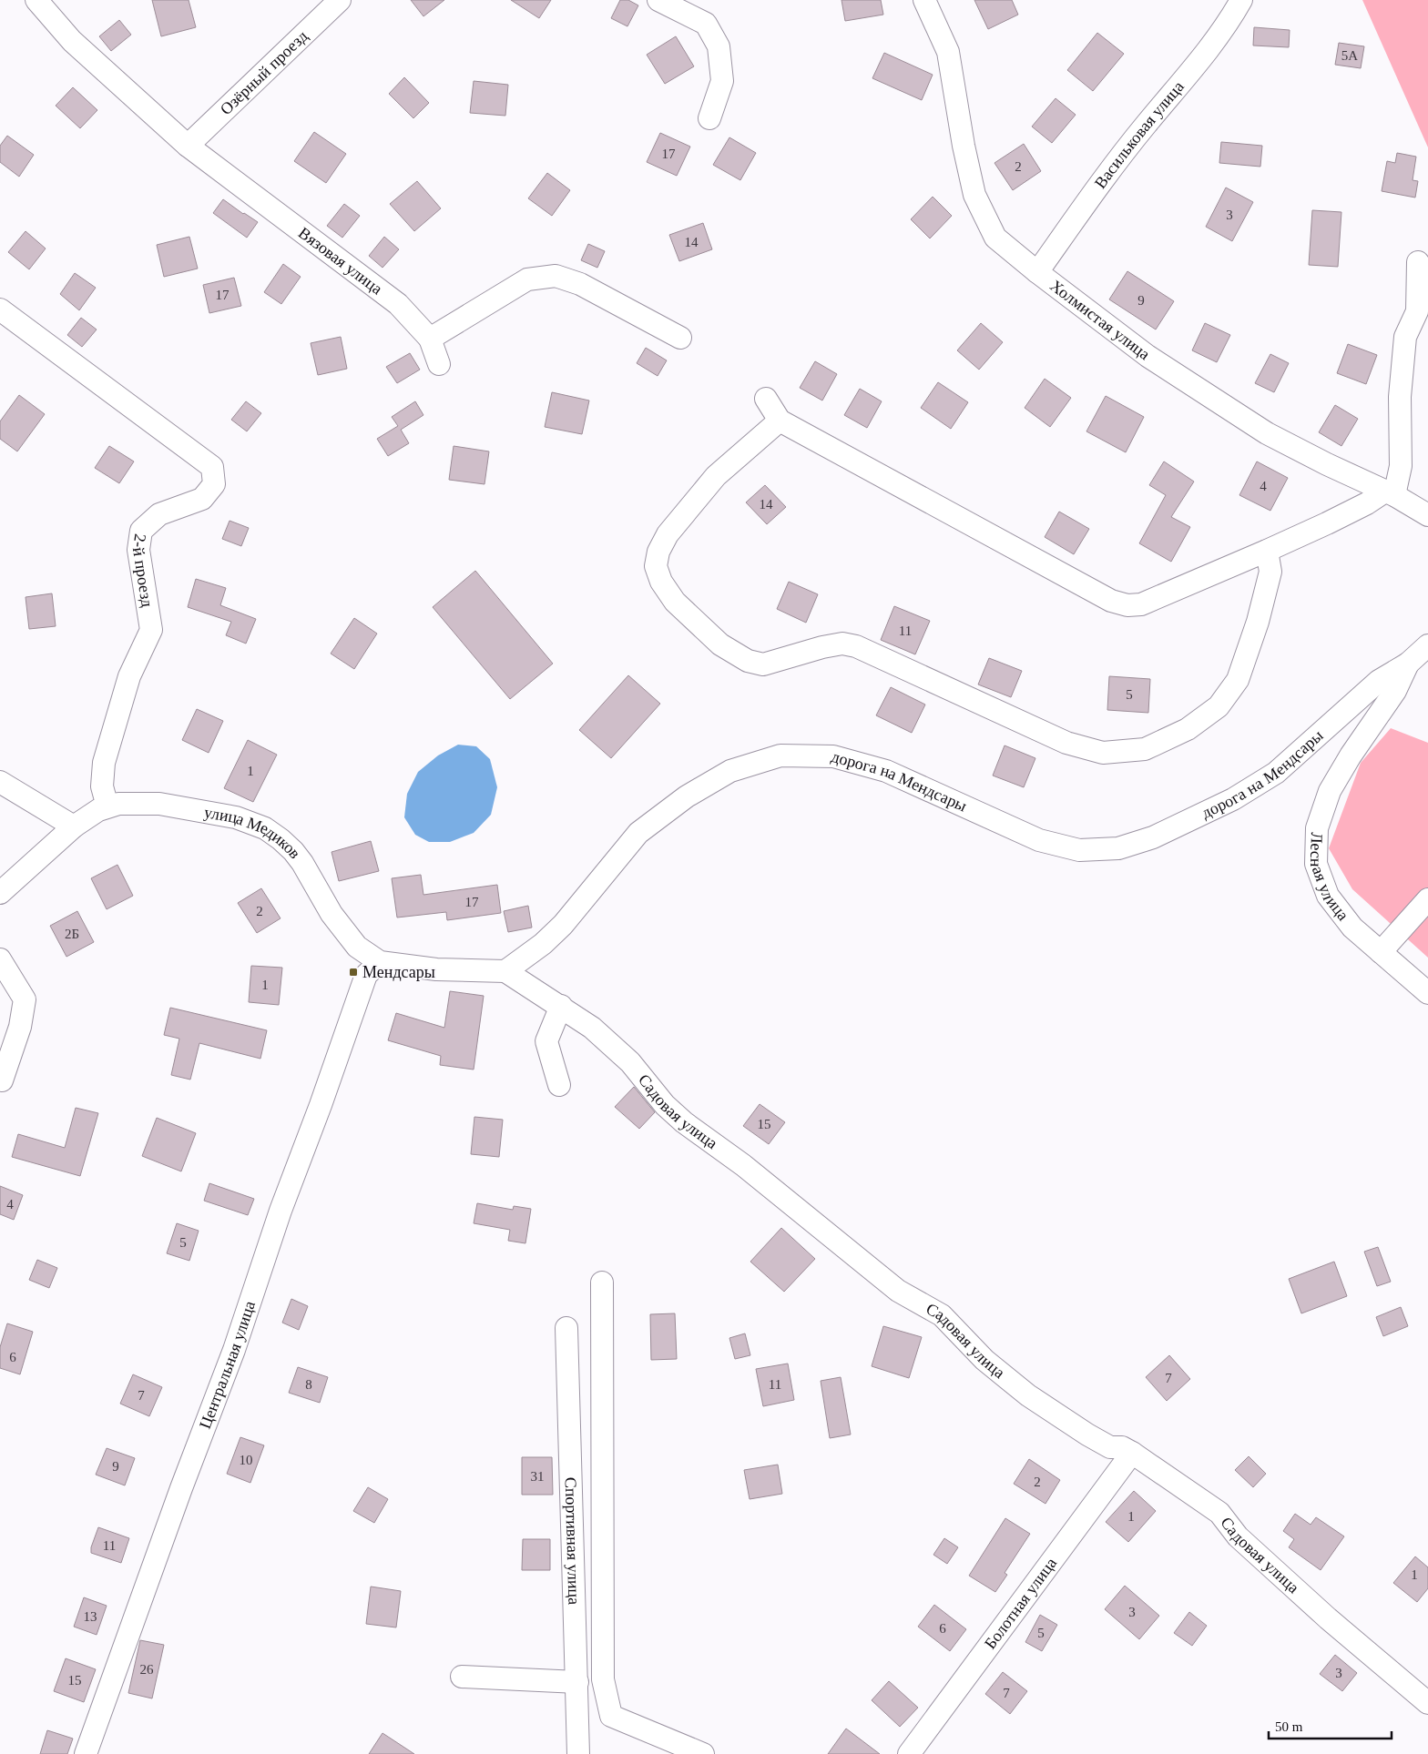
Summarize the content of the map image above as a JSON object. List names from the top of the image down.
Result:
{
  "streets": {
    "street": [
      "Озёрный проезд",
      "Васильковая улица",
      "Вязовая улица",
      "Холмистая улица",
      "2-й проезд",
      "дорога на Мендсары",
      "улица Медиков",
      "Лесная улица",
      "Садовая улица",
      "Центральная улица",
      "Спортивная улица",
      "Болотная улица"
    ]
  },
  "crossings": [
    ["Озёрный проезд", "Вязовая улица"],
    ["Васильковая улица", "Холмистая улица"],
    ["2-й проезд", "улица Медиков"],
    ["дорога на Мендсары", "Лесная улица"],
    ["дорога на Мендсары", "Садовая улица"],
    ["улица Медиков", "Центральная улица"],
    ["Садовая улица", "Болотная улица"]
  ],
  "places": {
    "transit": ["Мендсары"]
  },
  "house_numbers": [
    "5А",
    "17",
    "2",
    "3",
    "14",
    "17",
    "9",
    "4",
    "14",
    "11",
    "5",
    "1",
    "17",
    "2",
    "2Б",
    "1",
    "15",
    "4",
    "5",
    "6",
    "7",
    "8",
    "11",
    "7",
    "10",
    "9",
    "31",
    "2",
    "1",
    "11",
    "1",
    "3",
    "13",
    "6",
    "5",
    "26",
    "3",
    "15",
    "7"
  ],
  "scale_bar": "50 m"
}
